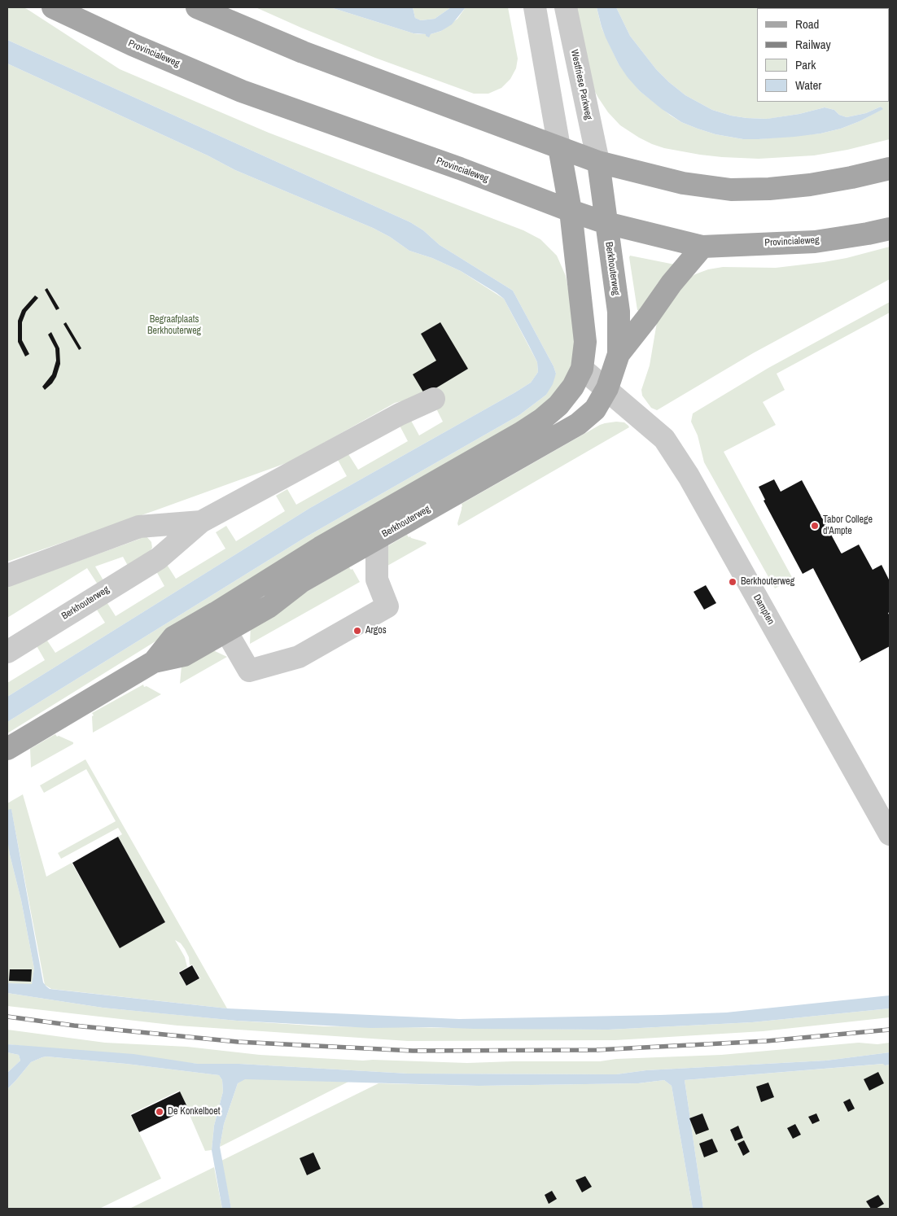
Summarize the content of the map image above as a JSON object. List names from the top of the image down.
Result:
{
  "streets": {
    "main road": ["Provincialeweg", "Berkhouterweg"],
    "street": ["Westfriese Parkweg", "Dampten"]
  },
  "crossings": [
    ["Provincialeweg", "Berkhouterweg"],
    ["Westfriese Parkweg", "Berkhouterweg"],
    ["Berkhouterweg", "Dampten"]
  ],
  "parks": ["Begraafplaats Berkhouterweg"],
  "places": [
    "Tabor College d'Ampte",
    "Berkhouterweg",
    "Argos",
    "De Konkelboet"
  ],
  "legend": [
    "Road",
    "Railway",
    "Park",
    "Water"
  ]
}
